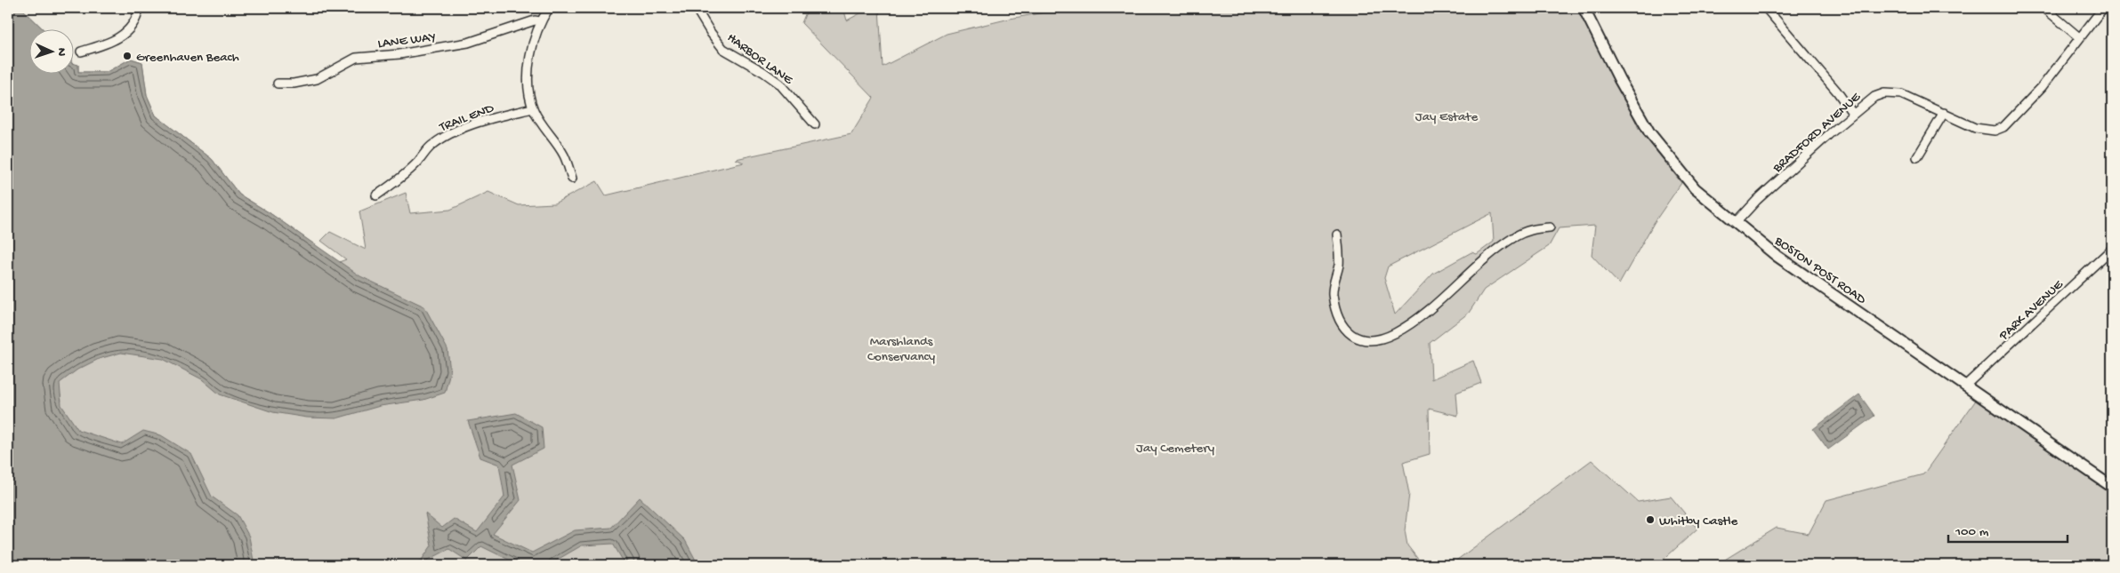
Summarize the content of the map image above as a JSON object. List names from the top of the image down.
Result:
{
  "streets": {
    "main road": ["BOSTON POST ROAD"],
    "street": [
      "LANE WAY",
      "HARBOR LANE",
      "TRAIL END",
      "BRADFORD AVENUE",
      "PARK AVENUE"
    ]
  },
  "crossings": [
    ["BRADFORD AVENUE", "BOSTON POST ROAD"],
    ["BOSTON POST ROAD", "PARK AVENUE"]
  ],
  "parks": ["Jay Estate", "Marshlands Conservancy", "Jay Cemetery"],
  "places": ["Greenhaven Beach", "Whitby Castle"],
  "scale_bar": "100 m",
  "north": "right"
}
